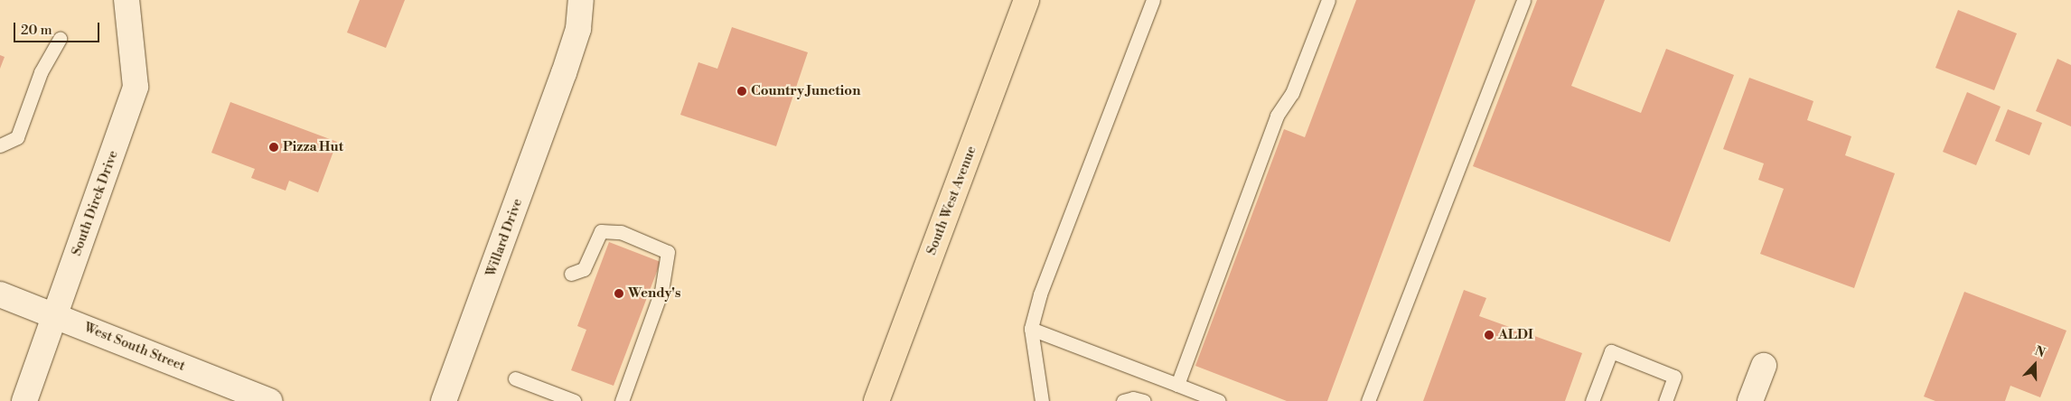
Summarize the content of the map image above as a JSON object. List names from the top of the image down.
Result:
{
  "streets": {
    "main road": ["South West Avenue"],
    "street": ["South Dirck Drive", "Willard Drive", "West South Street"]
  },
  "crossings": [
    ["South Dirck Drive", "West South Street"]
  ],
  "places": [
    "Country Junction",
    "Pizza Hut",
    "Wendy's",
    "ALDI"
  ],
  "scale_bar": "20 m",
  "north": "top"
}
